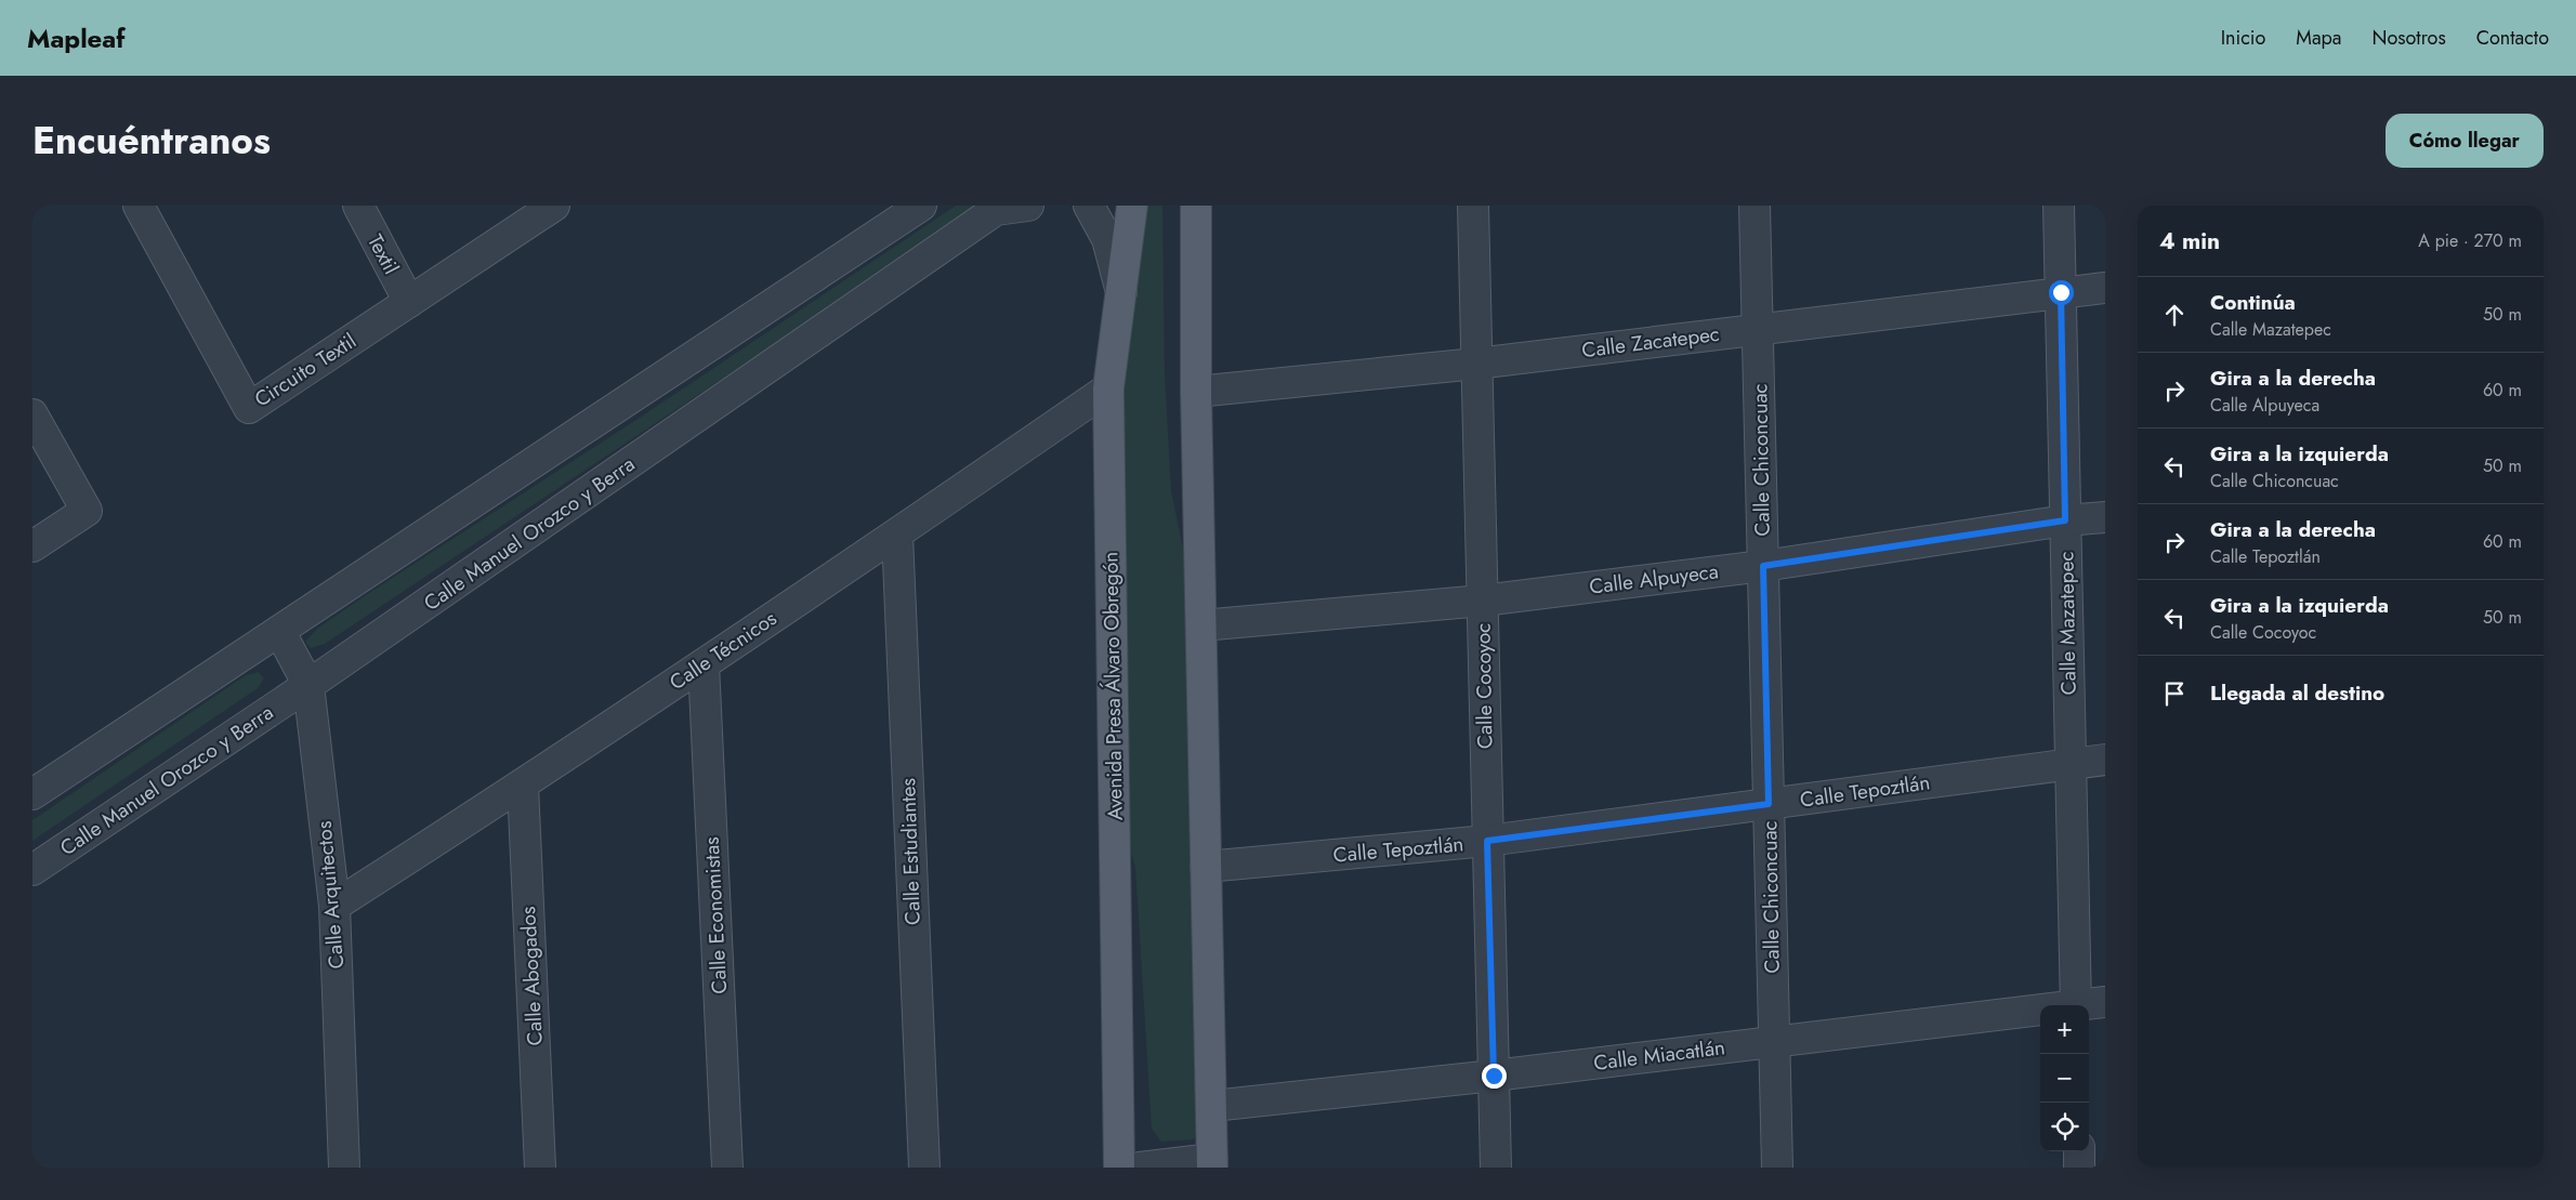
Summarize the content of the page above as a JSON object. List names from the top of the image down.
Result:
{
  "streets": {
    "main road": ["Avenida Presa Álvaro Obregón"],
    "street": [
      "Textil",
      "Calle Zacatepec",
      "Circuito Textil",
      "Calle Chiconcuac",
      "Calle Manuel Orozco y Berra",
      "Calle Alpuyeca",
      "Calle Mazatepec",
      "Calle Técnicos",
      "Calle Cocoyoc",
      "Calle Tepoztlán",
      "Calle Estudiantes",
      "Calle Arquitectos",
      "Calle Economistas",
      "Calle Abogados",
      "Calle Miacatlán"
    ]
  },
  "crossings": [
    ["Textil", "Circuito Textil"],
    ["Calle Zacatepec", "Calle Chiconcuac"],
    ["Calle Zacatepec", "Calle Mazatepec"],
    ["Calle Zacatepec", "Calle Cocoyoc"],
    ["Calle Chiconcuac", "Calle Alpuyeca"],
    ["Calle Chiconcuac", "Calle Tepoztlán"],
    ["Calle Chiconcuac", "Calle Miacatlán"],
    ["Calle Manuel Orozco y Berra", "Calle Arquitectos"],
    ["Calle Alpuyeca", "Calle Mazatepec"],
    ["Calle Alpuyeca", "Calle Cocoyoc"],
    ["Calle Mazatepec", "Calle Tepoztlán"],
    ["Calle Técnicos", "Avenida Presa Álvaro Obregón"],
    ["Calle Técnicos", "Calle Estudiantes"],
    ["Calle Técnicos", "Calle Arquitectos"],
    ["Calle Técnicos", "Calle Economistas"],
    ["Calle Técnicos", "Calle Abogados"],
    ["Calle Cocoyoc", "Calle Tepoztlán"],
    ["Calle Cocoyoc", "Calle Miacatlán"]
  ],
  "page": {
    "header": "Mapleaf",
    "nav": [
      "Inicio",
      "Mapa",
      "Nosotros",
      "Contacto"
    ],
    "title": "Encuéntranos",
    "buttons": "Cómo llegar",
    "heading": ["4 min", "A pie · 270 m"],
    "list": [
      ["Continúa", "Calle Mazatepec", "50 m"],
      ["Gira a la derecha", "Calle Alpuyeca", "60 m"],
      ["Gira a la izquierda", "Calle Chiconcuac", "50 m"],
      ["Gira a la derecha", "Calle Tepoztlán", "60 m"],
      ["Gira a la izquierda", "Calle Cocoyoc", "50 m"],
      "Llegada al destino"
    ],
    "map_buttons": ["+", "−"]
  }
}
